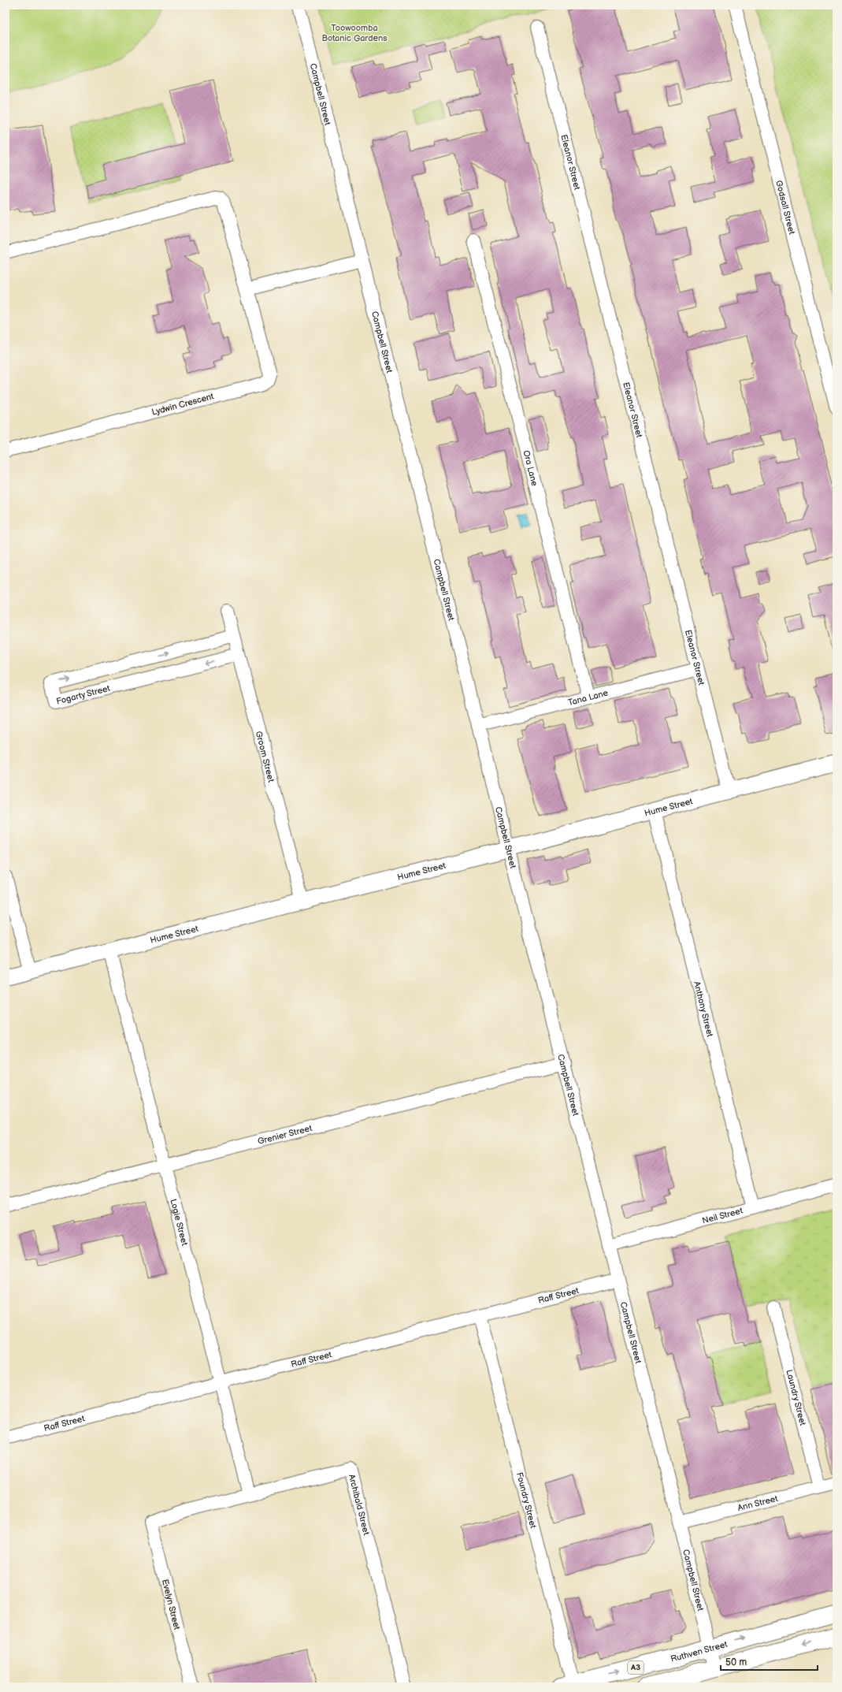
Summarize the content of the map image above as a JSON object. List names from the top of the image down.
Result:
{
  "streets": {
    "highway": ["Ruthven Street", "A3"],
    "street": [
      "Campbell Street",
      "Eleanor Street",
      "Godsall Street",
      "Lydwin Crescent",
      "Ora Lane",
      "Fogarty Street",
      "Tana Lane",
      "Groom Street",
      "Hume Street",
      "Anthony Street",
      "Grenier Street",
      "Neil Street",
      "Logie Street",
      "Raff Street",
      "Laundry Street",
      "Foundry Street",
      "Ann Street",
      "Archibald Street",
      "Evelyn Street"
    ]
  },
  "crossings": [
    ["Campbell Street", "Tana Lane"],
    ["Campbell Street", "Hume Street"],
    ["Campbell Street", "Grenier Street"],
    ["Campbell Street", "Neil Street"],
    ["Campbell Street", "Raff Street"],
    ["Campbell Street", "Ann Street"],
    ["Campbell Street", "Ruthven Street"],
    ["Eleanor Street", "Tana Lane"],
    ["Eleanor Street", "Hume Street"],
    ["Ora Lane", "Tana Lane"],
    ["Fogarty Street", "Groom Street"],
    ["Groom Street", "Hume Street"],
    ["Hume Street", "Anthony Street"],
    ["Hume Street", "Logie Street"],
    ["Anthony Street", "Neil Street"],
    ["Grenier Street", "Logie Street"],
    ["Logie Street", "Raff Street"],
    ["Logie Street", "Archibald Street"],
    ["Raff Street", "Foundry Street"],
    ["Laundry Street", "Ann Street"],
    ["Foundry Street", "Ruthven Street"],
    ["Archibald Street", "Evelyn Street"]
  ],
  "parks": ["Toowoomba Botanic Gardens"],
  "scale_bar": "50 m"
}
